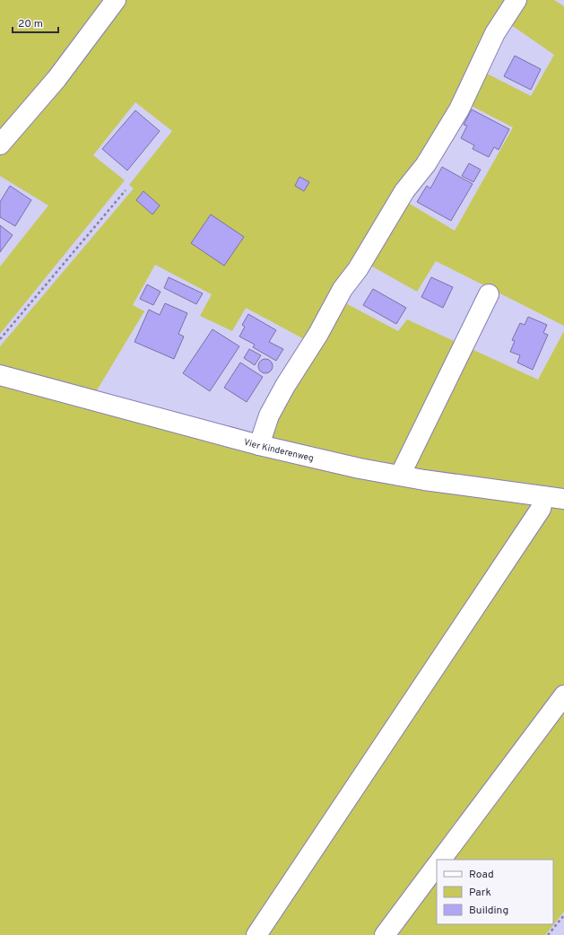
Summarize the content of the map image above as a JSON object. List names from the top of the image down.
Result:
{
  "streets": {
    "street": ["Vier Kinderenweg"]
  },
  "legend": ["Road", "Park", "Building"],
  "scale_bar": "20 m"
}
